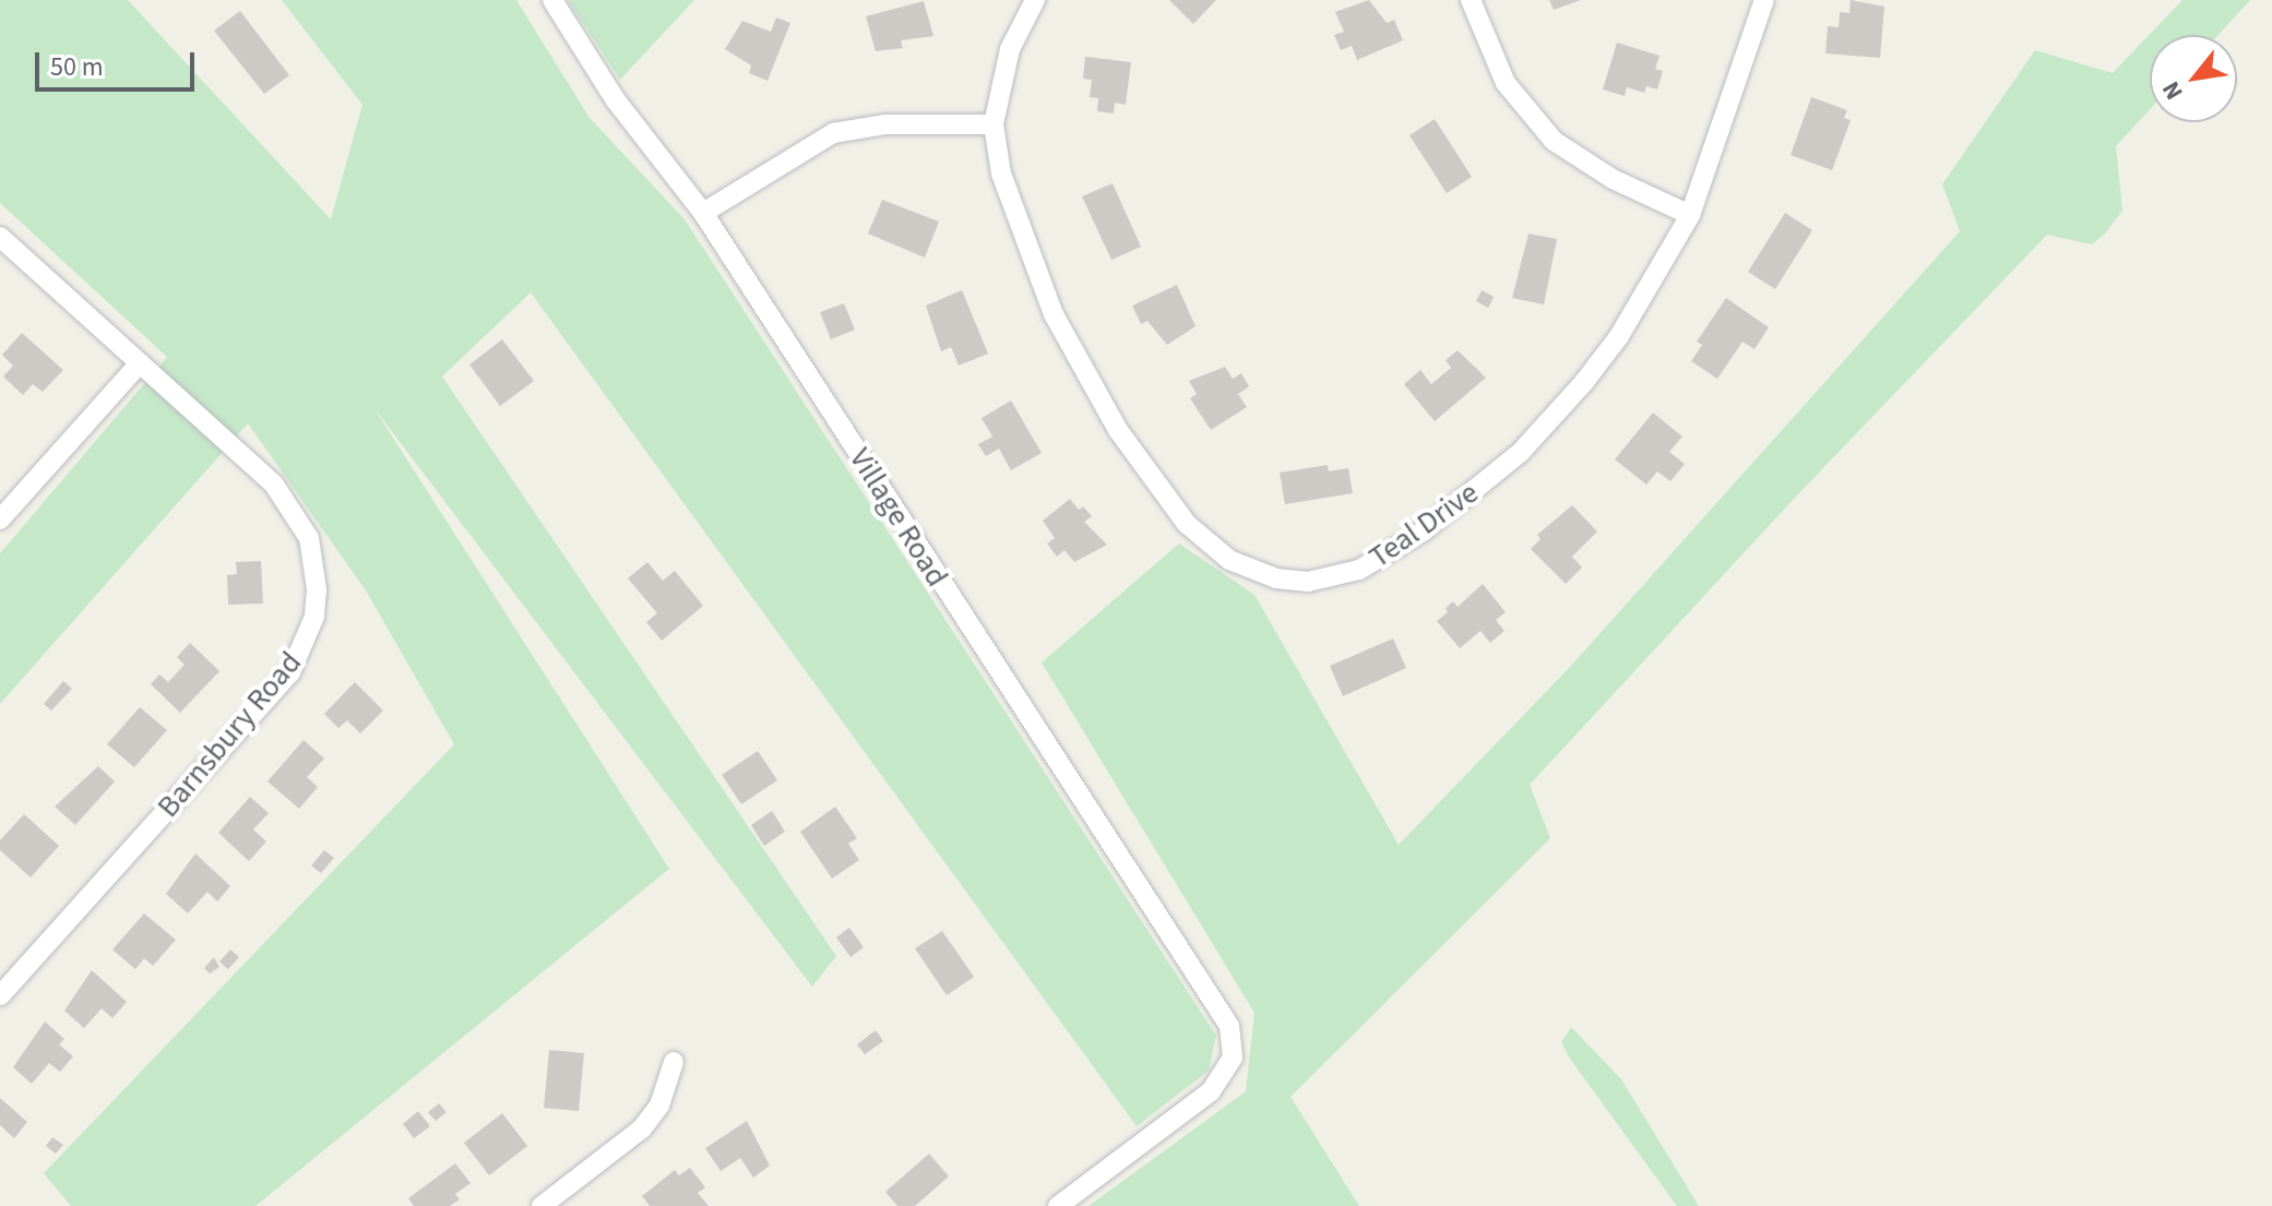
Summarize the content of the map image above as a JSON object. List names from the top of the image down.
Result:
{
  "streets": {
    "street": ["Village Road", "Teal Drive", "Barnsbury Road"]
  },
  "scale_bar": "50 m",
  "north": "bottom left"
}
